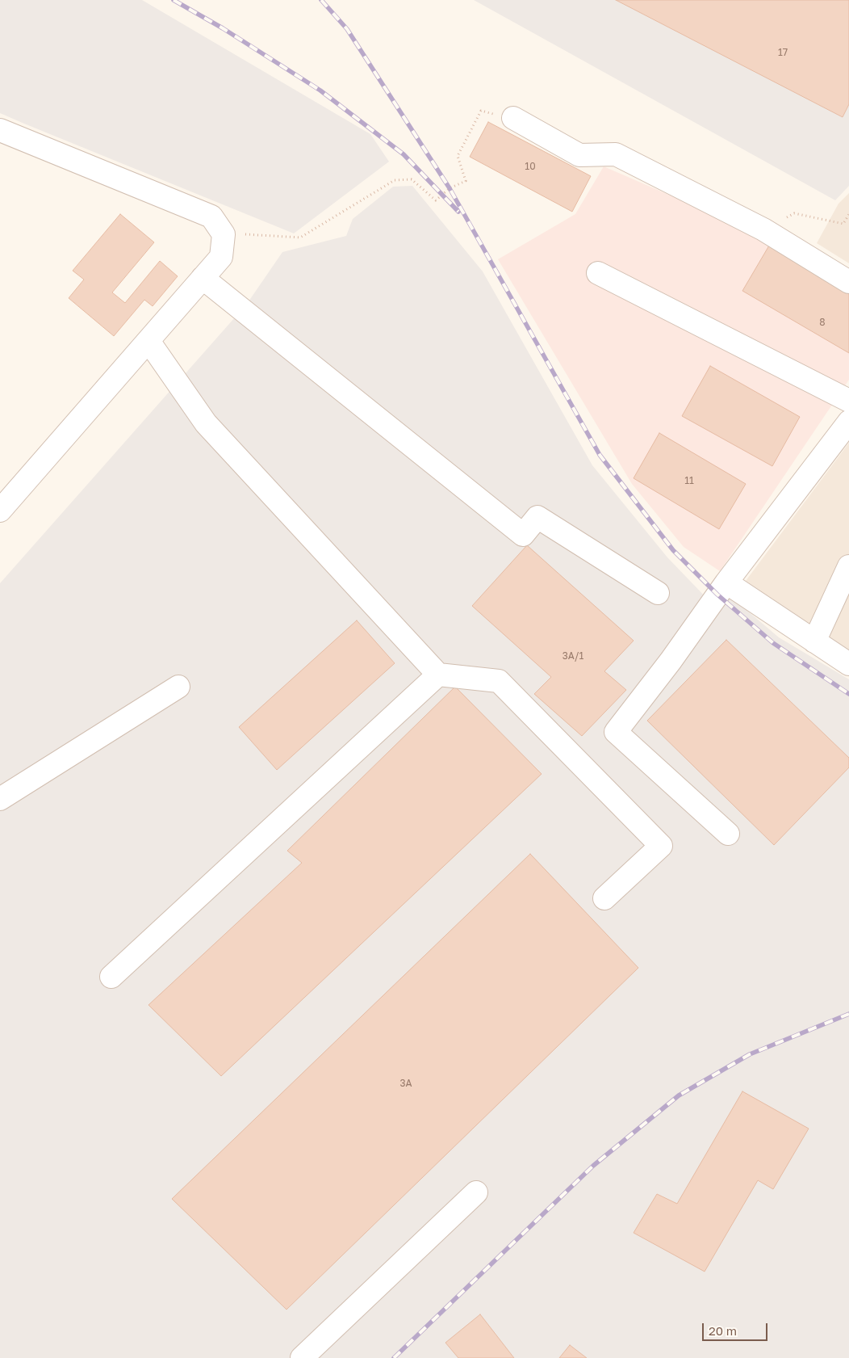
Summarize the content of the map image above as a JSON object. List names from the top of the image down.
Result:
{
  "house_numbers": [
    "17",
    "10",
    "8",
    "11",
    "3А/1",
    "3А"
  ],
  "scale_bar": "20 m"
}
